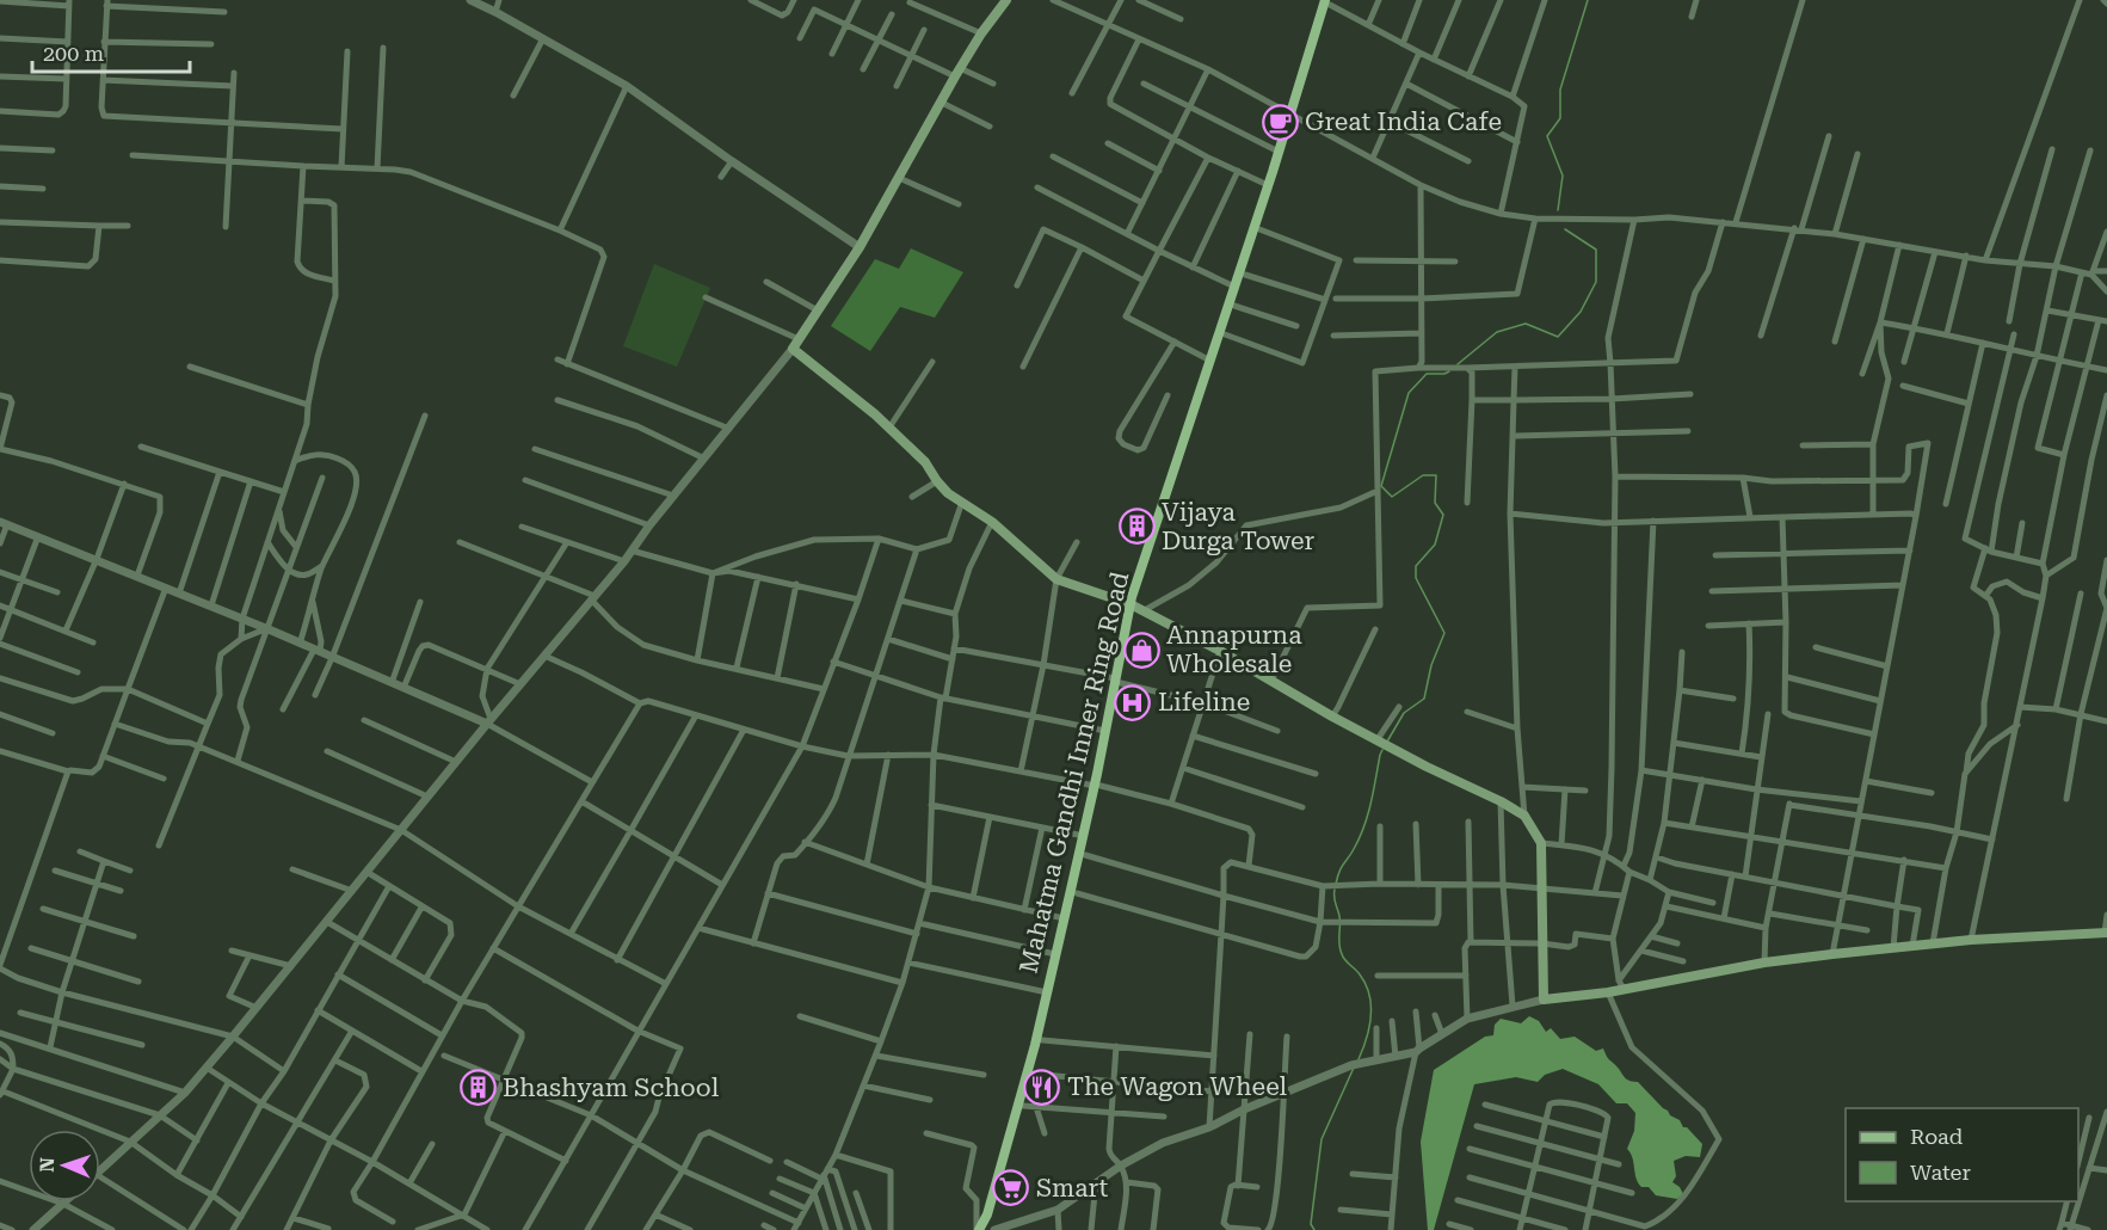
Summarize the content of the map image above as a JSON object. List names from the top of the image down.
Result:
{
  "streets": {
    "main road": ["Mahatma Gandhi Inner Ring Road"]
  },
  "places": {
    "cafe": ["Great India Cafe"],
    "building": ["Vijaya Durga Tower", "Bhashyam School"],
    "shop": ["Annapurna Wholesale"],
    "hospital": ["Lifeline"],
    "restaurant": ["The Wagon Wheel"],
    "supermarket": ["Smart"]
  },
  "legend": ["Road", "Water"],
  "scale_bar": "200 m",
  "north": "left"
}
